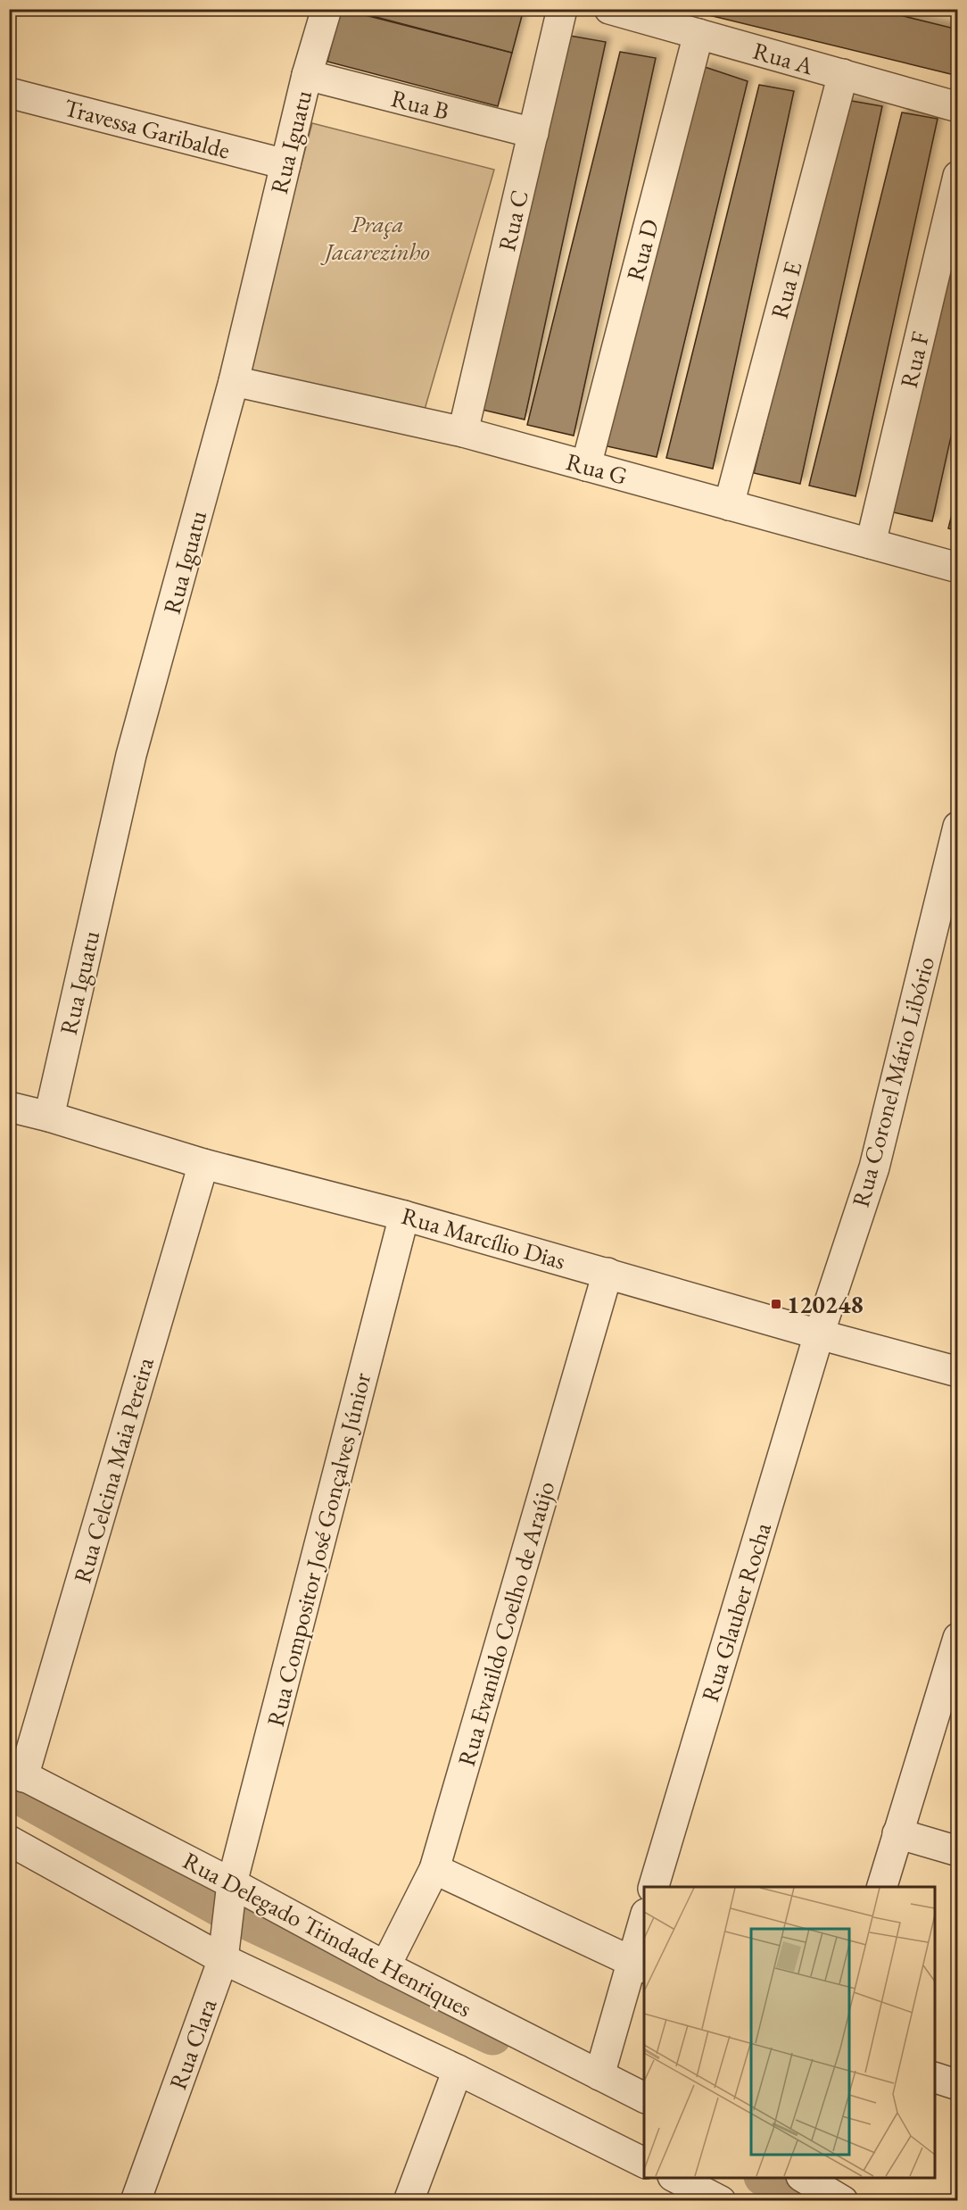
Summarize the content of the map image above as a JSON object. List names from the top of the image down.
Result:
{
  "streets": {
    "street": [
      "Rua A",
      "Rua B",
      "Travessa Garibalde",
      "Rua Iguatu",
      "Rua C",
      "Rua D",
      "Rua E",
      "Rua F",
      "Rua G",
      "Rua Coronel Mário Libório",
      "Rua Marcílio Dias",
      "Rua Celcina Maia Pereira",
      "Rua Compositor José Gonçalves Júnior",
      "Rua Glauber Rocha",
      "Rua Evanildo Coelho de Araújo",
      "Rua Delegado Trindade Henriques",
      "Rua Clara"
    ]
  },
  "crossings": [
    ["Rua A", "Rua D"],
    ["Rua A", "Rua E"],
    ["Rua B", "Rua Iguatu"],
    ["Rua B", "Rua C"],
    ["Travessa Garibalde", "Rua Iguatu"],
    ["Rua Iguatu", "Rua G"],
    ["Rua Iguatu", "Rua Marcílio Dias"],
    ["Rua C", "Rua G"],
    ["Rua D", "Rua G"],
    ["Rua E", "Rua G"],
    ["Rua F", "Rua G"],
    ["Rua Coronel Mário Libório", "Rua Marcílio Dias"],
    ["Rua Coronel Mário Libório", "Rua Glauber Rocha"],
    ["Rua Marcílio Dias", "Rua Celcina Maia Pereira"],
    ["Rua Marcílio Dias", "Rua Compositor José Gonçalves Júnior"],
    ["Rua Marcílio Dias", "Rua Glauber Rocha"],
    ["Rua Marcílio Dias", "Rua Evanildo Coelho de Araújo"],
    ["Rua Celcina Maia Pereira", "Rua Delegado Trindade Henriques"],
    ["Rua Compositor José Gonçalves Júnior", "Rua Delegado Trindade Henriques"],
    ["Rua Compositor José Gonçalves Júnior", "Rua Clara"],
    ["Rua Evanildo Coelho de Araújo", "Rua Delegado Trindade Henriques"],
    ["Rua Delegado Trindade Henriques", "Rua Clara"]
  ],
  "parks": ["Praça Jacarezinho"],
  "places": {
    "transit": ["120248"]
  }
}
